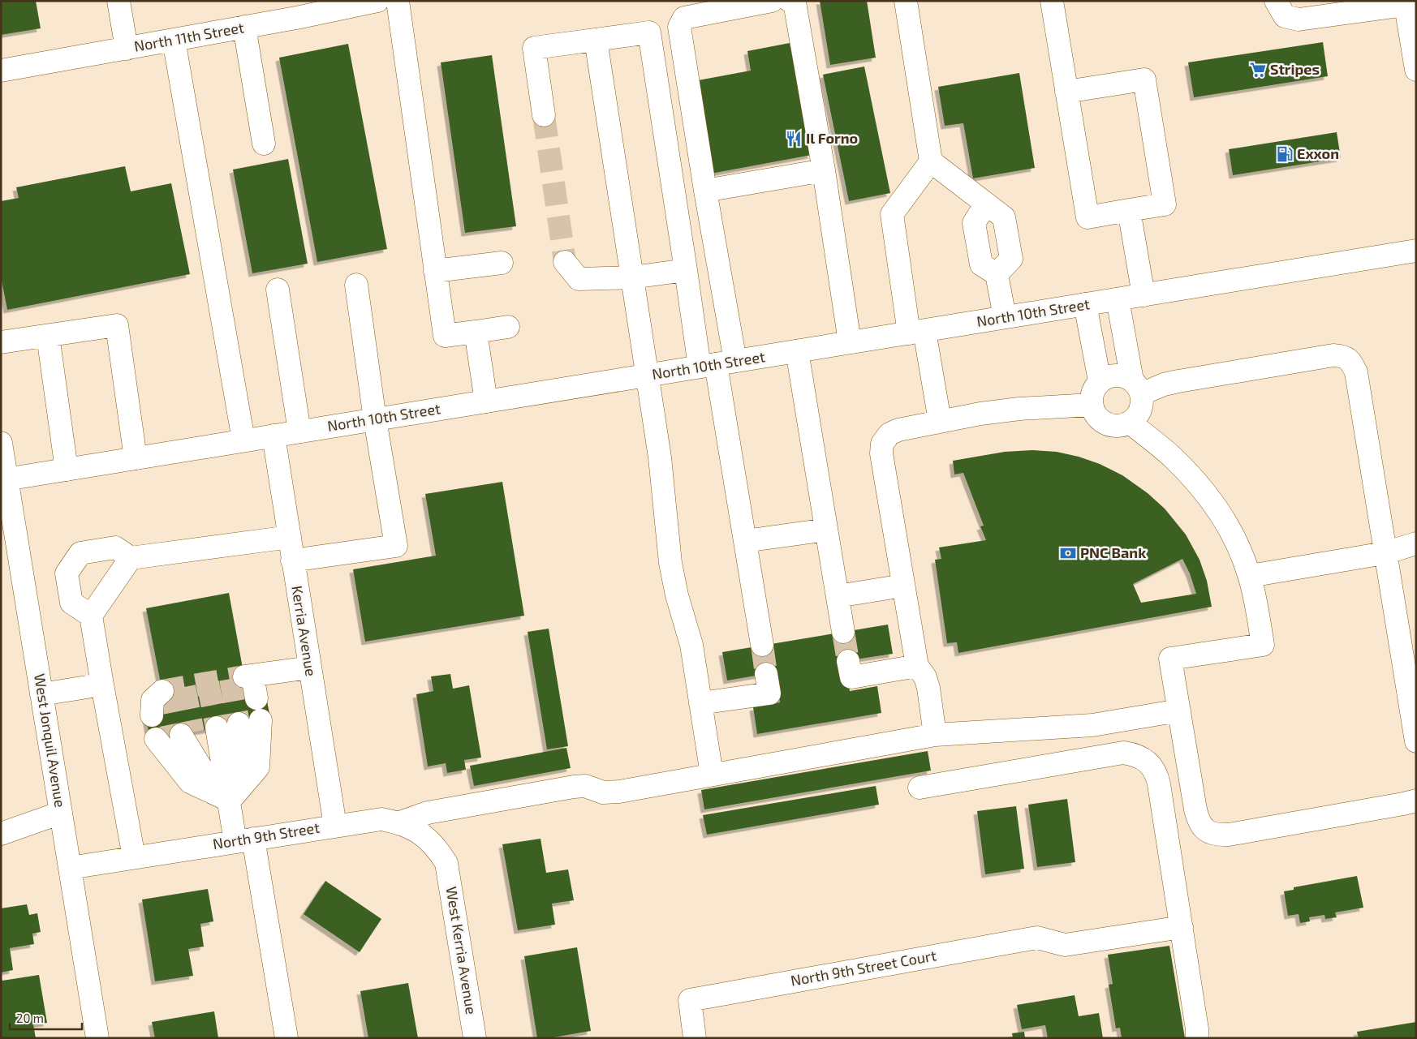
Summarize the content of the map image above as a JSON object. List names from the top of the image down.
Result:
{
  "streets": {
    "street": [
      "North 11th Street",
      "North 10th Street",
      "Kerria Avenue",
      "West Jonquil Avenue",
      "North 9th Street",
      "West Kerria Avenue",
      "North 9th Street Court"
    ]
  },
  "crossings": [
    ["North 10th Street", "Kerria Avenue"],
    ["North 10th Street", "West Jonquil Avenue"],
    ["Kerria Avenue", "North 9th Street"],
    ["West Jonquil Avenue", "North 9th Street"],
    ["North 9th Street", "West Kerria Avenue"]
  ],
  "places": {
    "supermarket": ["Stripes"],
    "restaurant": ["Il Forno"],
    "fuel station": ["Exxon"],
    "bank": ["PNC Bank"]
  },
  "scale_bar": "20 m"
}
